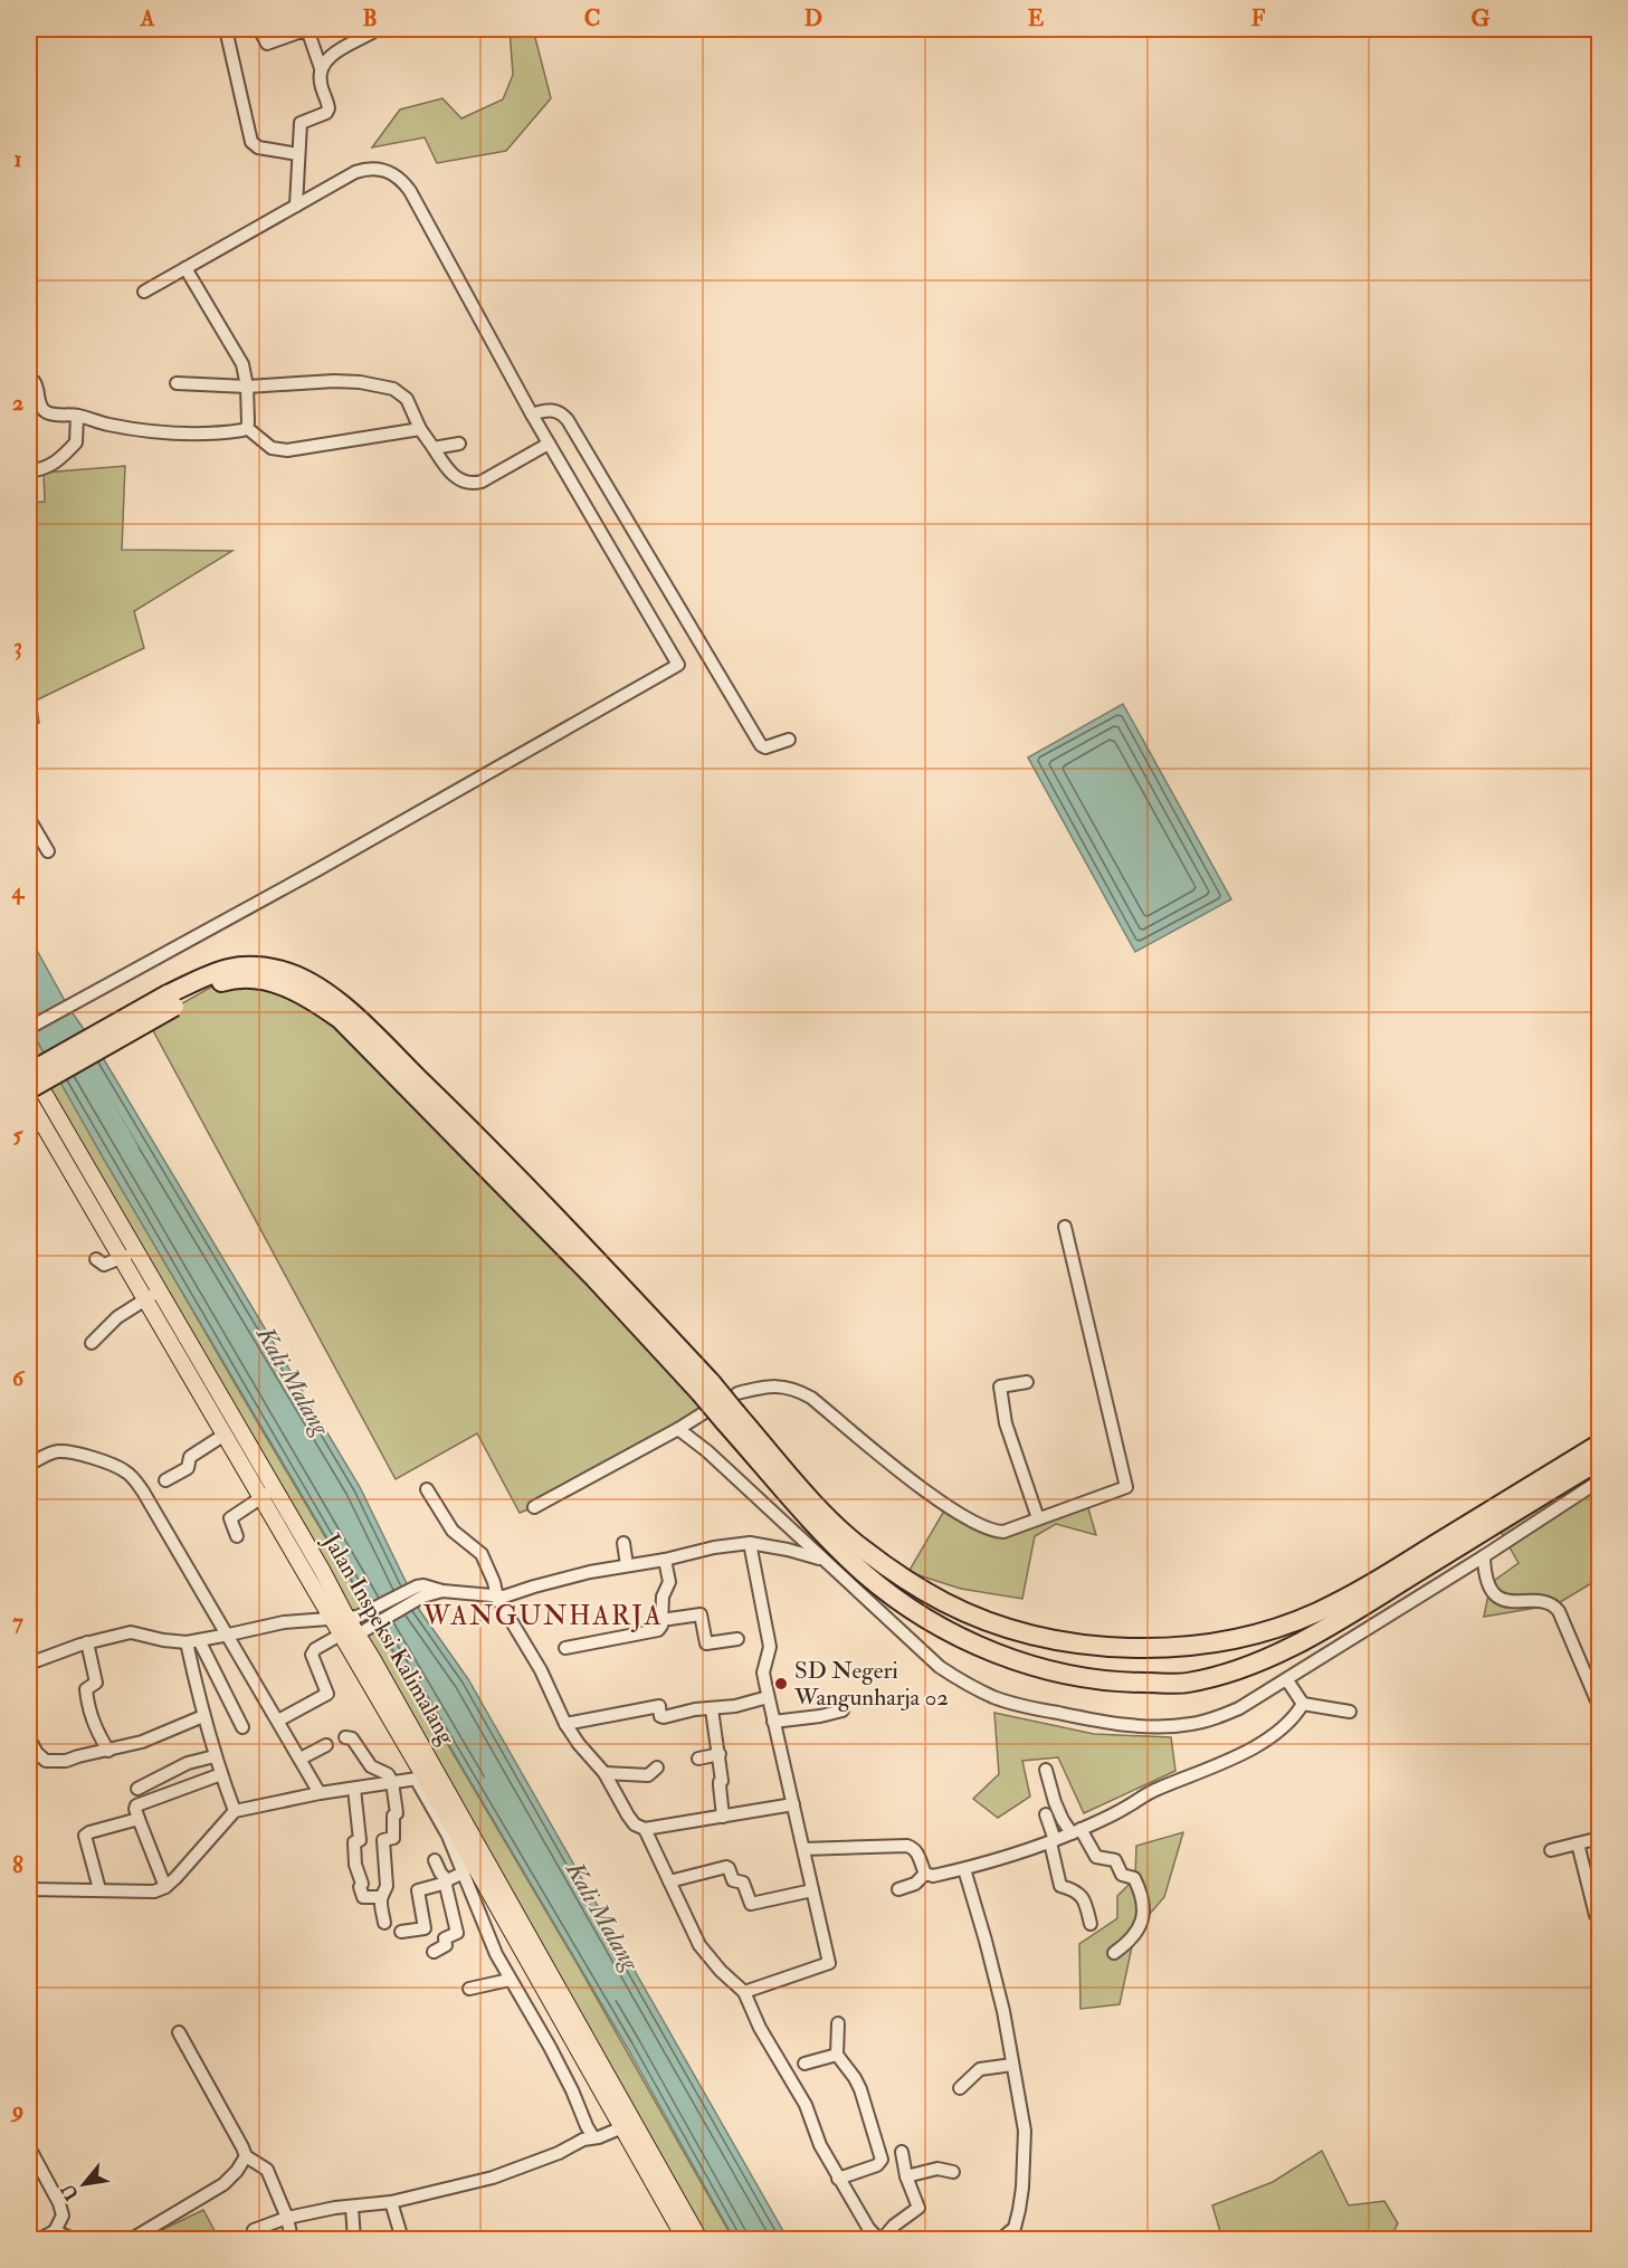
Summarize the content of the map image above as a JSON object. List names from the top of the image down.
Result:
{
  "streets": {
    "main road": ["Jalan Inspeksi Kalimalang"]
  },
  "districts": ["WANGUNHARJA"],
  "water": ["Kali Malang"],
  "places": ["SD Negeri Wangunharja 02"],
  "north": "bottom left",
  "grid": {
    "columns": [
      "A",
      "B",
      "C",
      "D",
      "E",
      "F",
      "G"
    ],
    "rows": [
      "1",
      "2",
      "3",
      "4",
      "5",
      "6",
      "7",
      "8",
      "9"
    ]
  }
}
